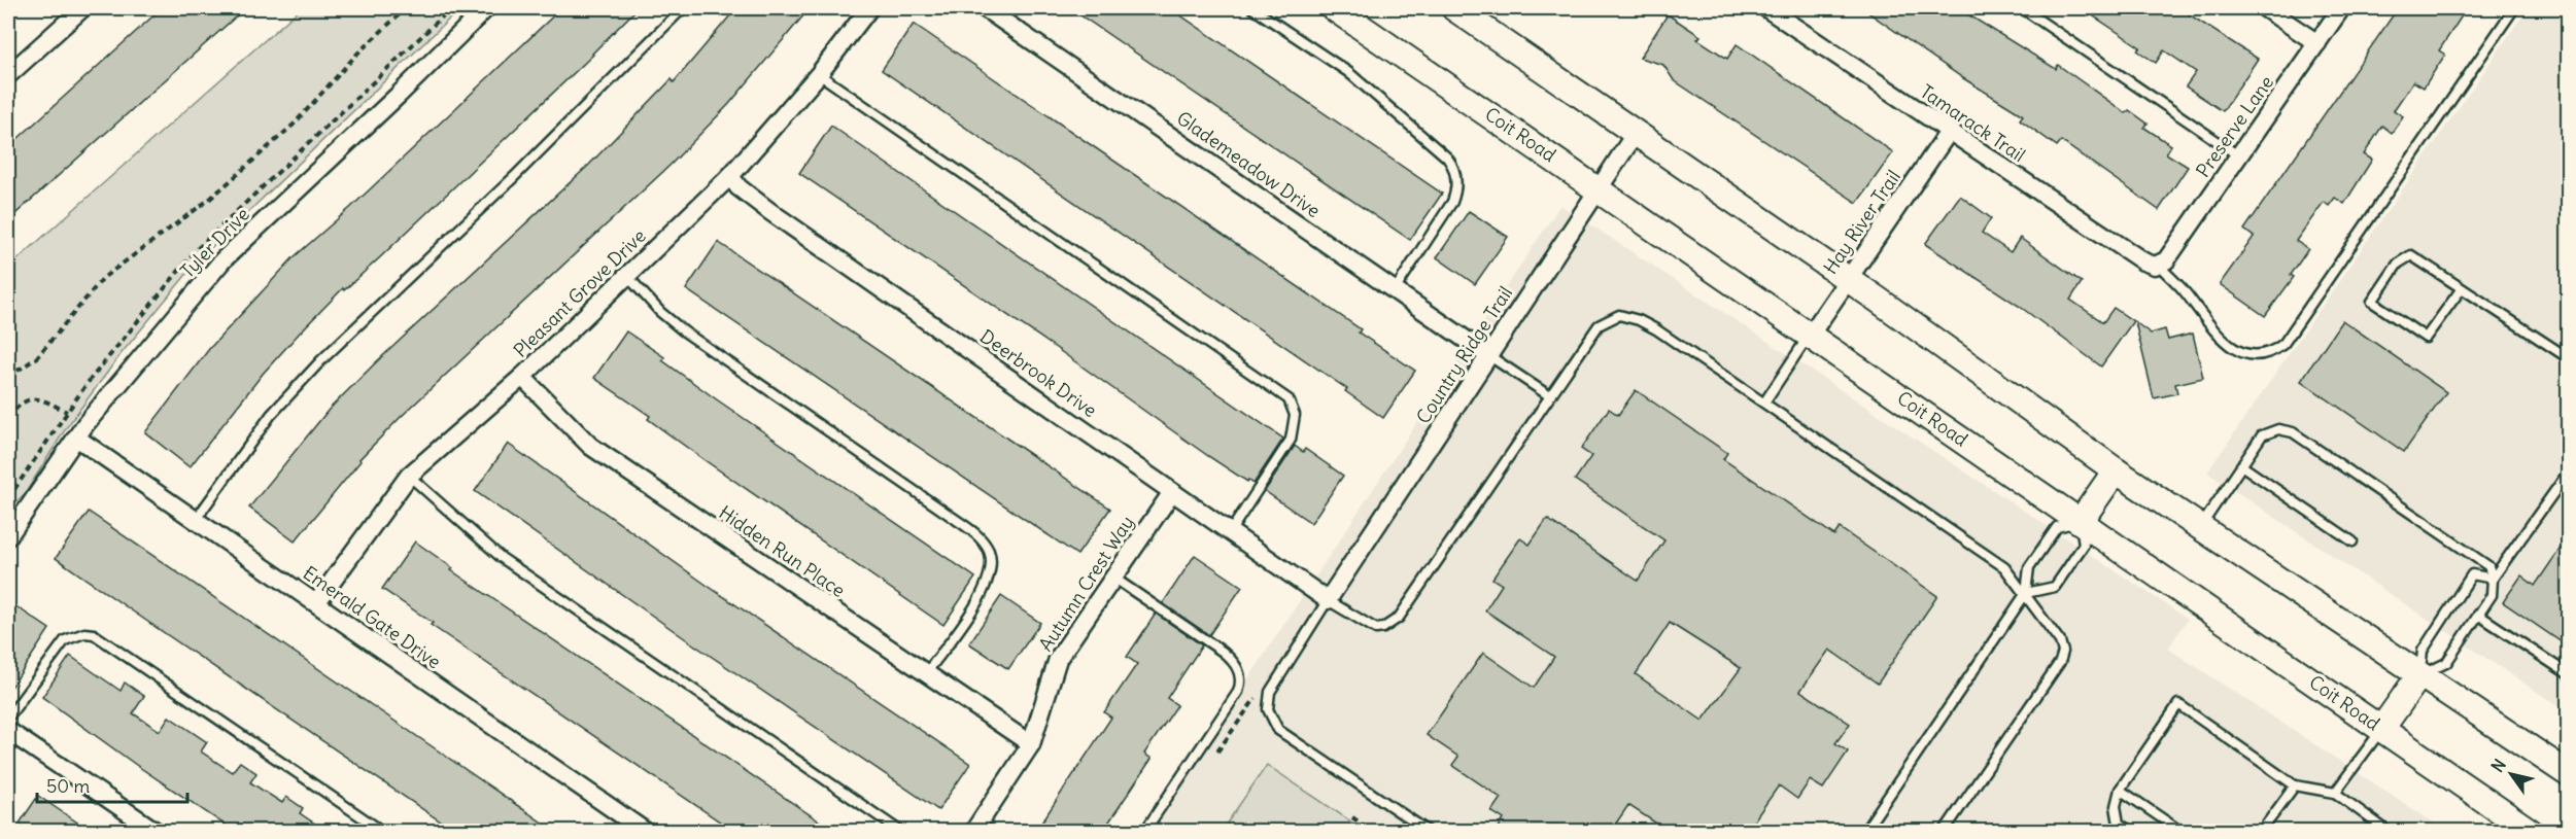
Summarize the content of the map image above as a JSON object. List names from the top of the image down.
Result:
{
  "streets": {
    "main road": ["Coit Road"],
    "street": [
      "Tamarack Trail",
      "Preserve Lane",
      "Glademeadow Drive",
      "Hay River Trail",
      "Tyler Drive",
      "Pleasant Grove Drive",
      "Country Ridge Trail",
      "Deerbrook Drive",
      "Hidden Run Place",
      "Autumn Crest Way",
      "Emerald Gate Drive"
    ]
  },
  "crossings": [
    ["Tamarack Trail", "Preserve Lane"],
    ["Tamarack Trail", "Hay River Trail"],
    ["Coit Road", "Hay River Trail"],
    ["Coit Road", "Country Ridge Trail"],
    ["Glademeadow Drive", "Country Ridge Trail"],
    ["Tyler Drive", "Emerald Gate Drive"],
    ["Pleasant Grove Drive", "Deerbrook Drive"],
    ["Pleasant Grove Drive", "Hidden Run Place"],
    ["Pleasant Grove Drive", "Emerald Gate Drive"],
    ["Country Ridge Trail", "Deerbrook Drive"],
    ["Deerbrook Drive", "Autumn Crest Way"],
    ["Hidden Run Place", "Autumn Crest Way"]
  ],
  "scale_bar": "50 m",
  "north": "top left"
}
